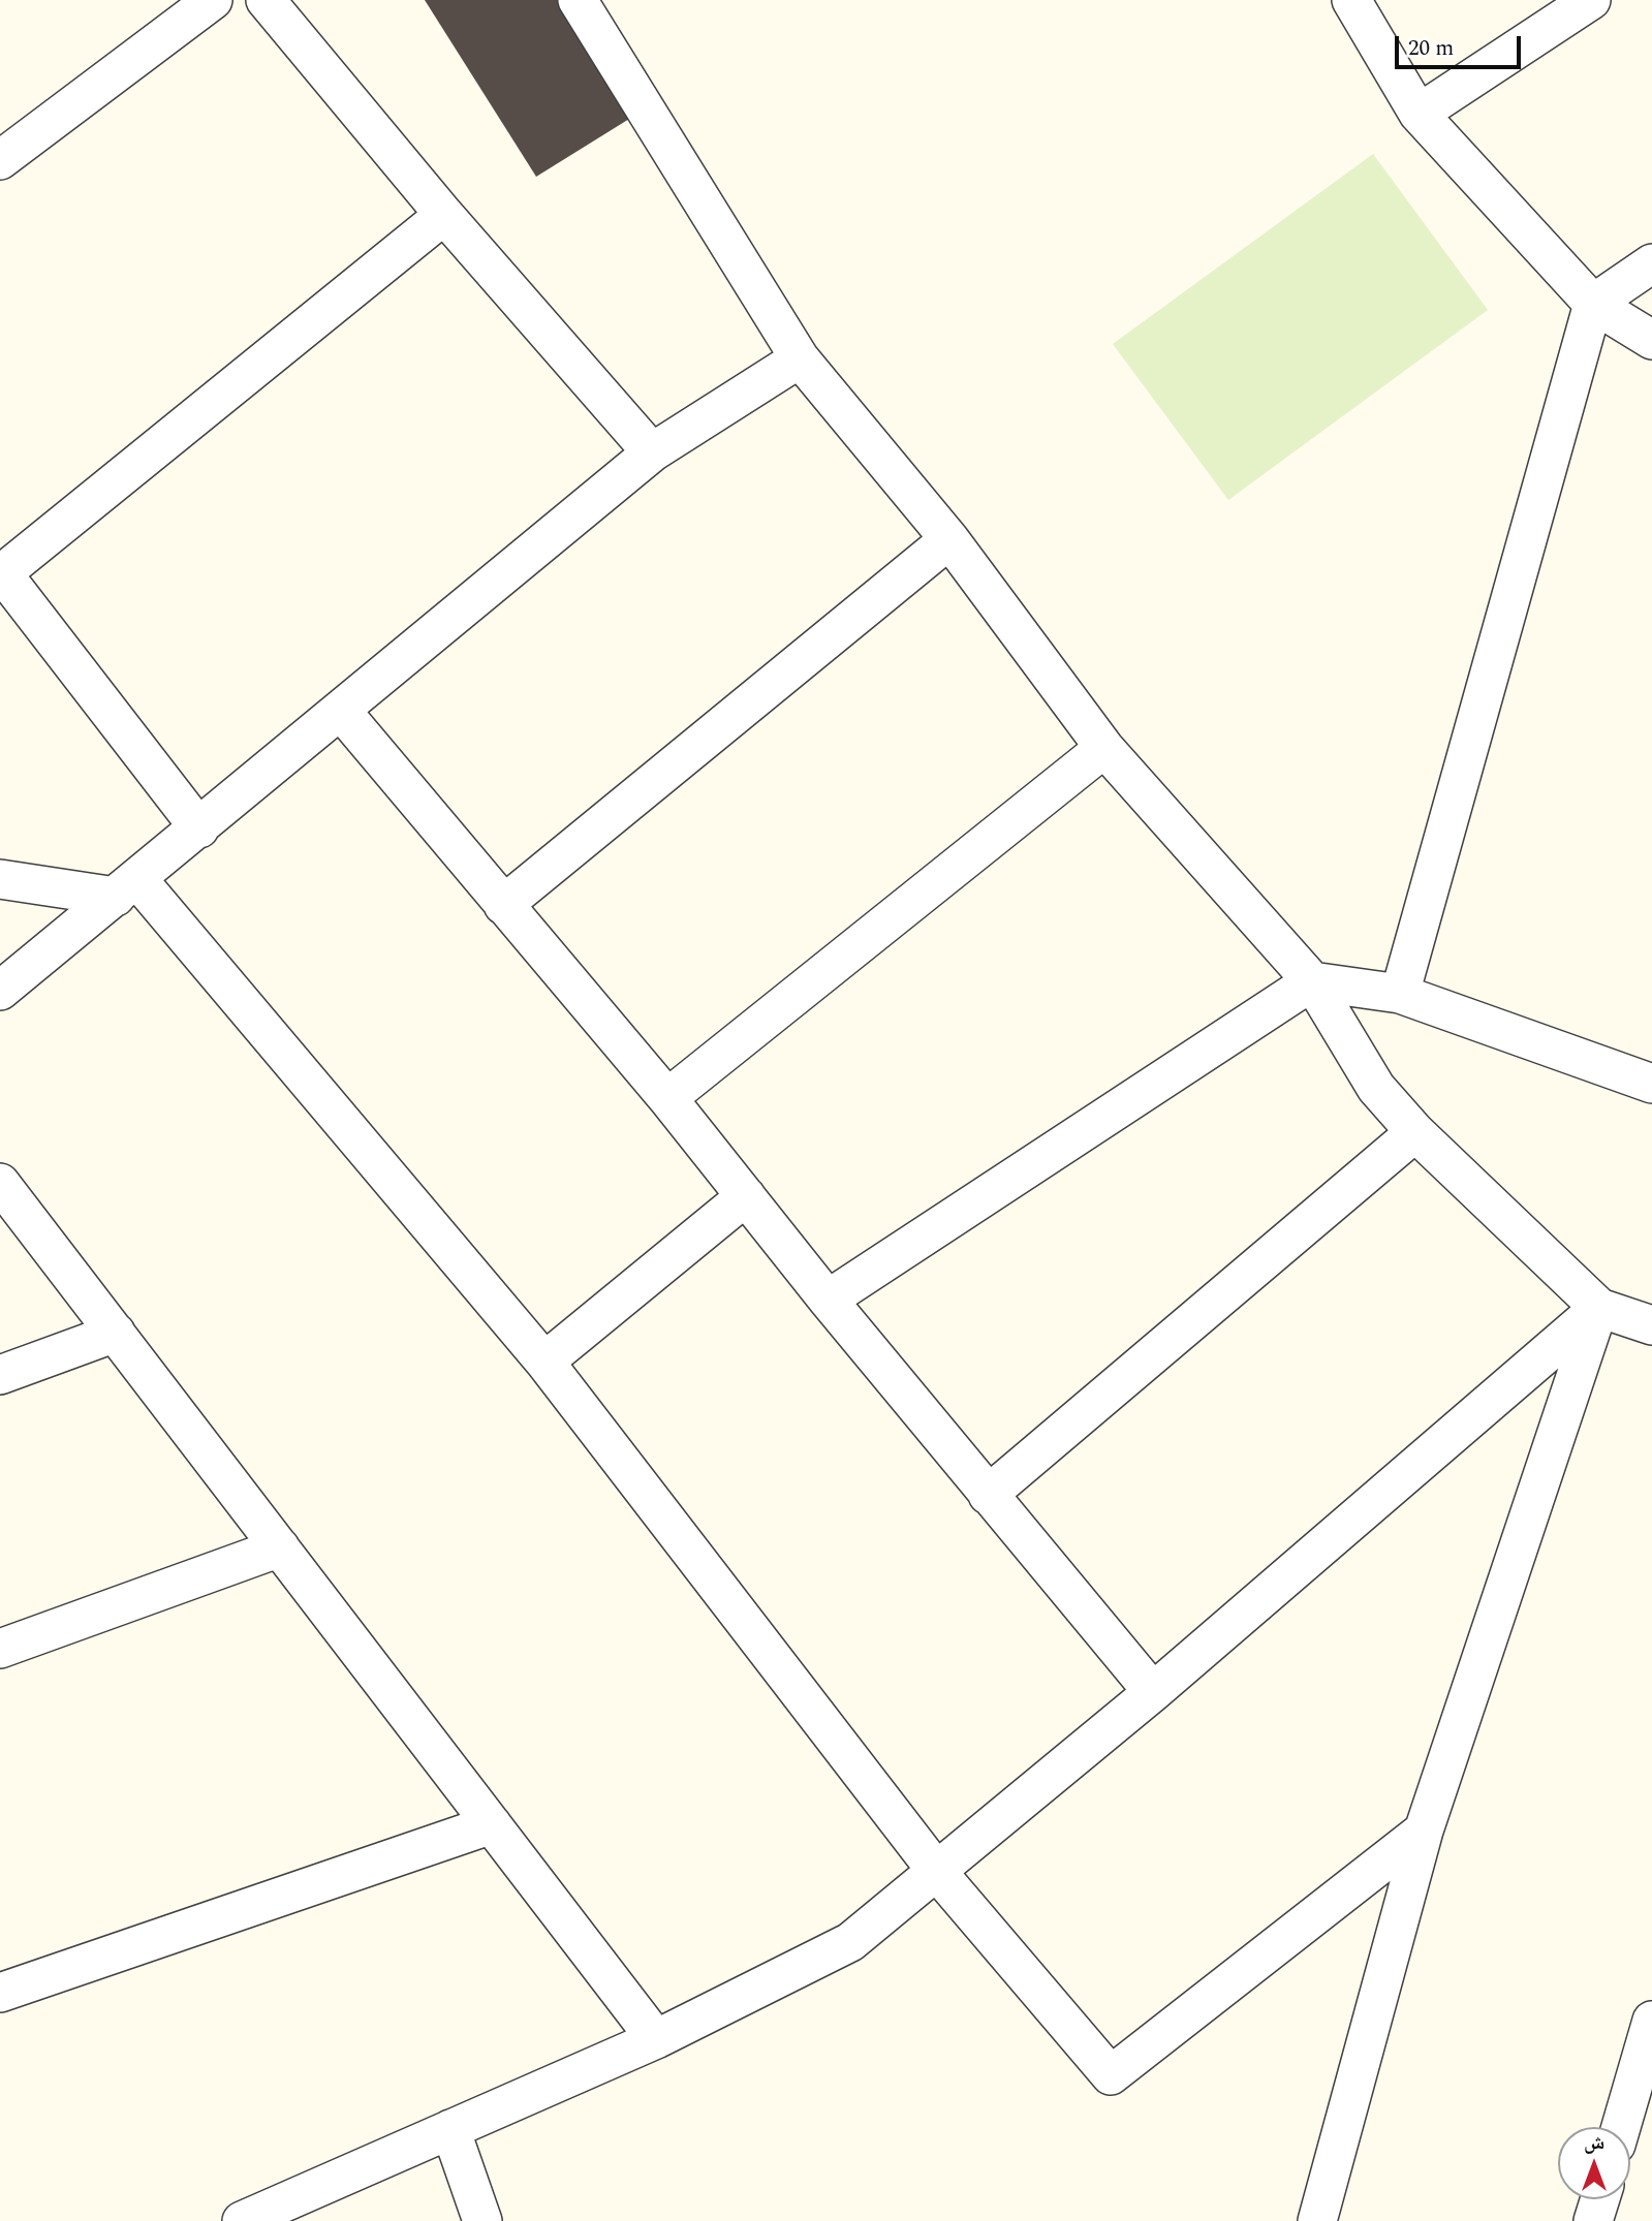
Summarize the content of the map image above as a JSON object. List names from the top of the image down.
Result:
{
  "scale_bar": "20 m",
  "north": "top"
}
